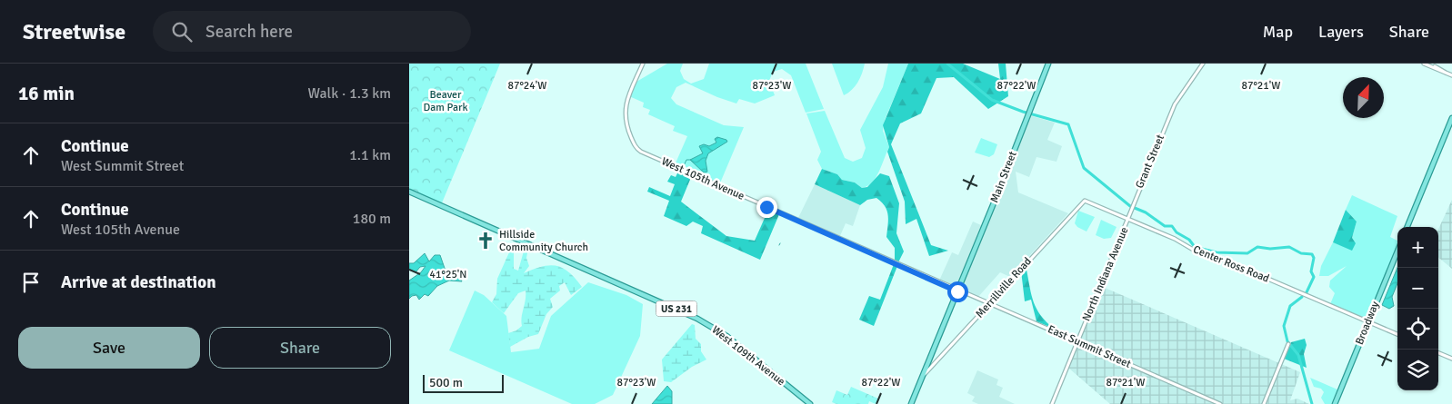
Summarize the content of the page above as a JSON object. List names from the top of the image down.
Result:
{
  "streets": {
    "main road": [
      "Main Street",
      "US 231",
      "Broadway",
      "West 109th Avenue"
    ],
    "street": [
      "Grant Street",
      "West 105th Avenue",
      "Center Ross Road",
      "North Indiana Avenue",
      "Merrillville Road",
      "East Summit Street"
    ]
  },
  "crossings": [
    ["Grant Street", "Center Ross Road"],
    ["Grant Street", "North Indiana Avenue"],
    ["Main Street", "West 105th Avenue"],
    ["Main Street", "Merrillville Road"],
    ["Main Street", "East Summit Street"],
    ["West 105th Avenue", "East Summit Street"],
    ["Center Ross Road", "North Indiana Avenue"],
    ["Center Ross Road", "Merrillville Road"],
    ["Center Ross Road", "Broadway"],
    ["North Indiana Avenue", "East Summit Street"],
    ["Merrillville Road", "East Summit Street"]
  ],
  "parks": ["Beaver Dam Park"],
  "places": {
    "church": ["Hillside Community Church"]
  },
  "scale_bar": "500 m",
  "north": "top right",
  "page": {
    "header": "Streetwise",
    "search": "Search here",
    "nav": ["Map", "Layers", "Share"],
    "heading": ["16 min", "Walk · 1.3 km"],
    "list": [
      ["Continue", "West Summit Street", "1.1 km"],
      ["Continue", "West 105th Avenue", "180 m"],
      "Arrive at destination"
    ],
    "map_buttons": ["+", "−"],
    "buttons": ["Save", "Share"],
    "scale": "500 m"
  },
  "coordinates": [
    "87°24'W",
    "87°23'W",
    "87°22'W",
    "87°21'W",
    "41°25'N"
  ]
}
